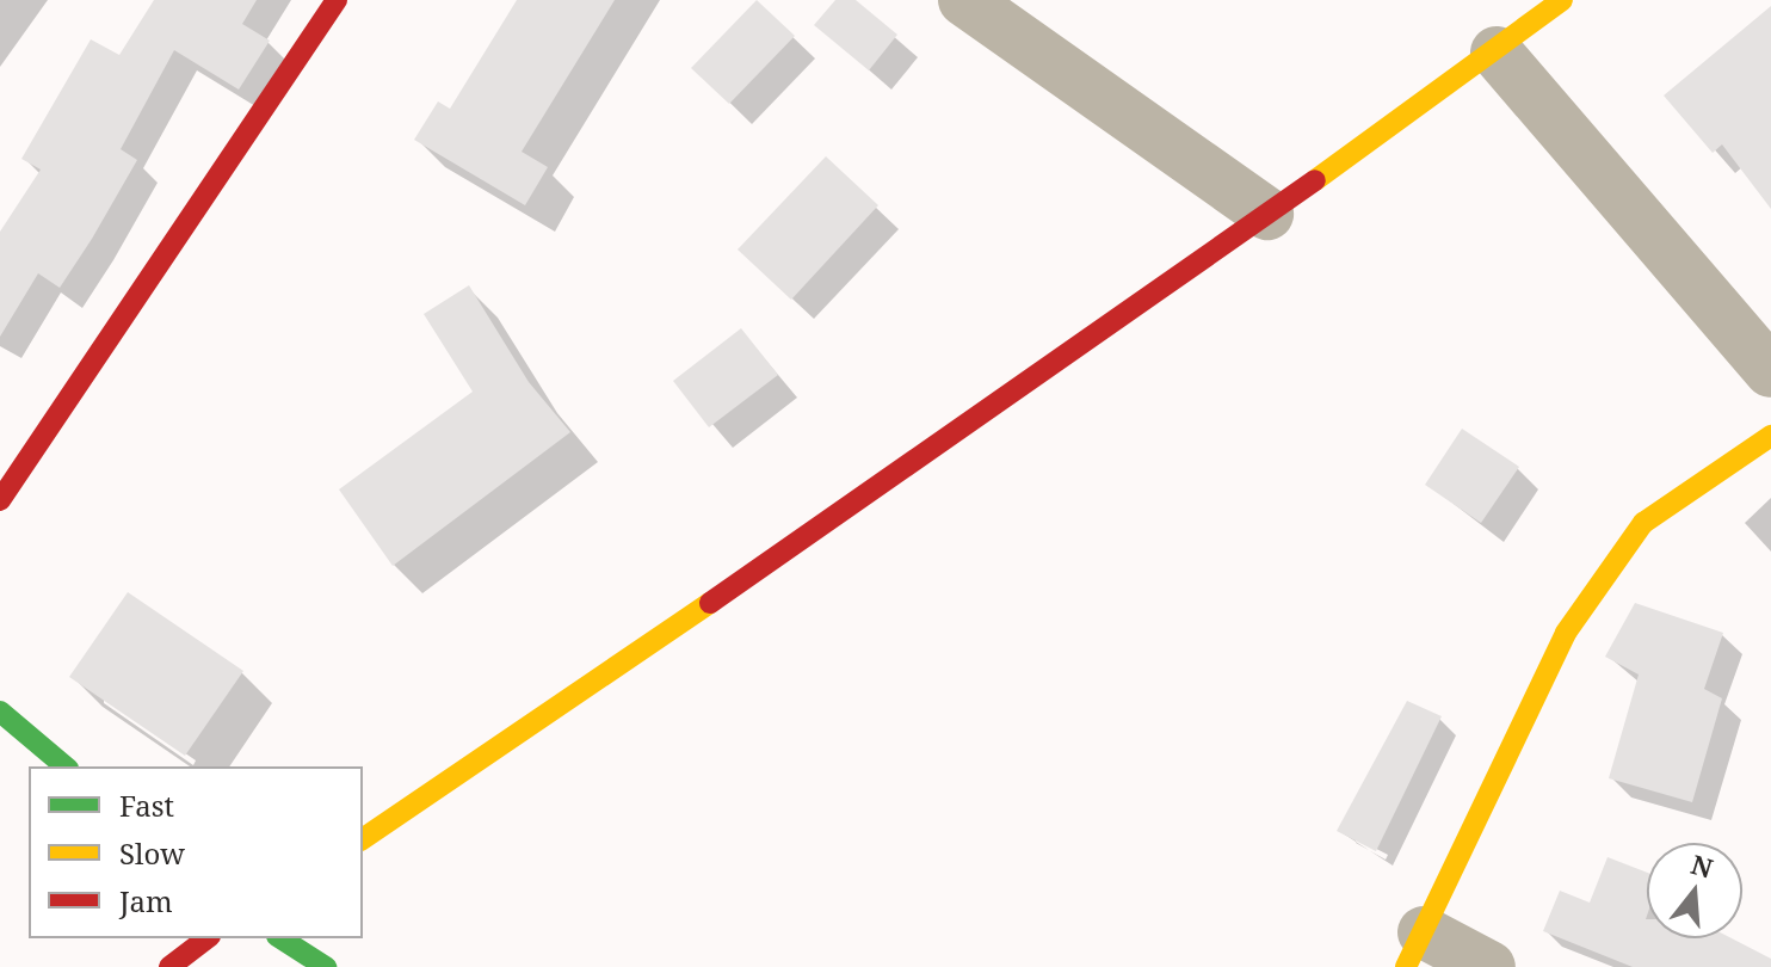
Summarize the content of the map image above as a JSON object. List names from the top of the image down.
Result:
{
  "legend": ["Fast", "Slow", "Jam"],
  "north": "top"
}
